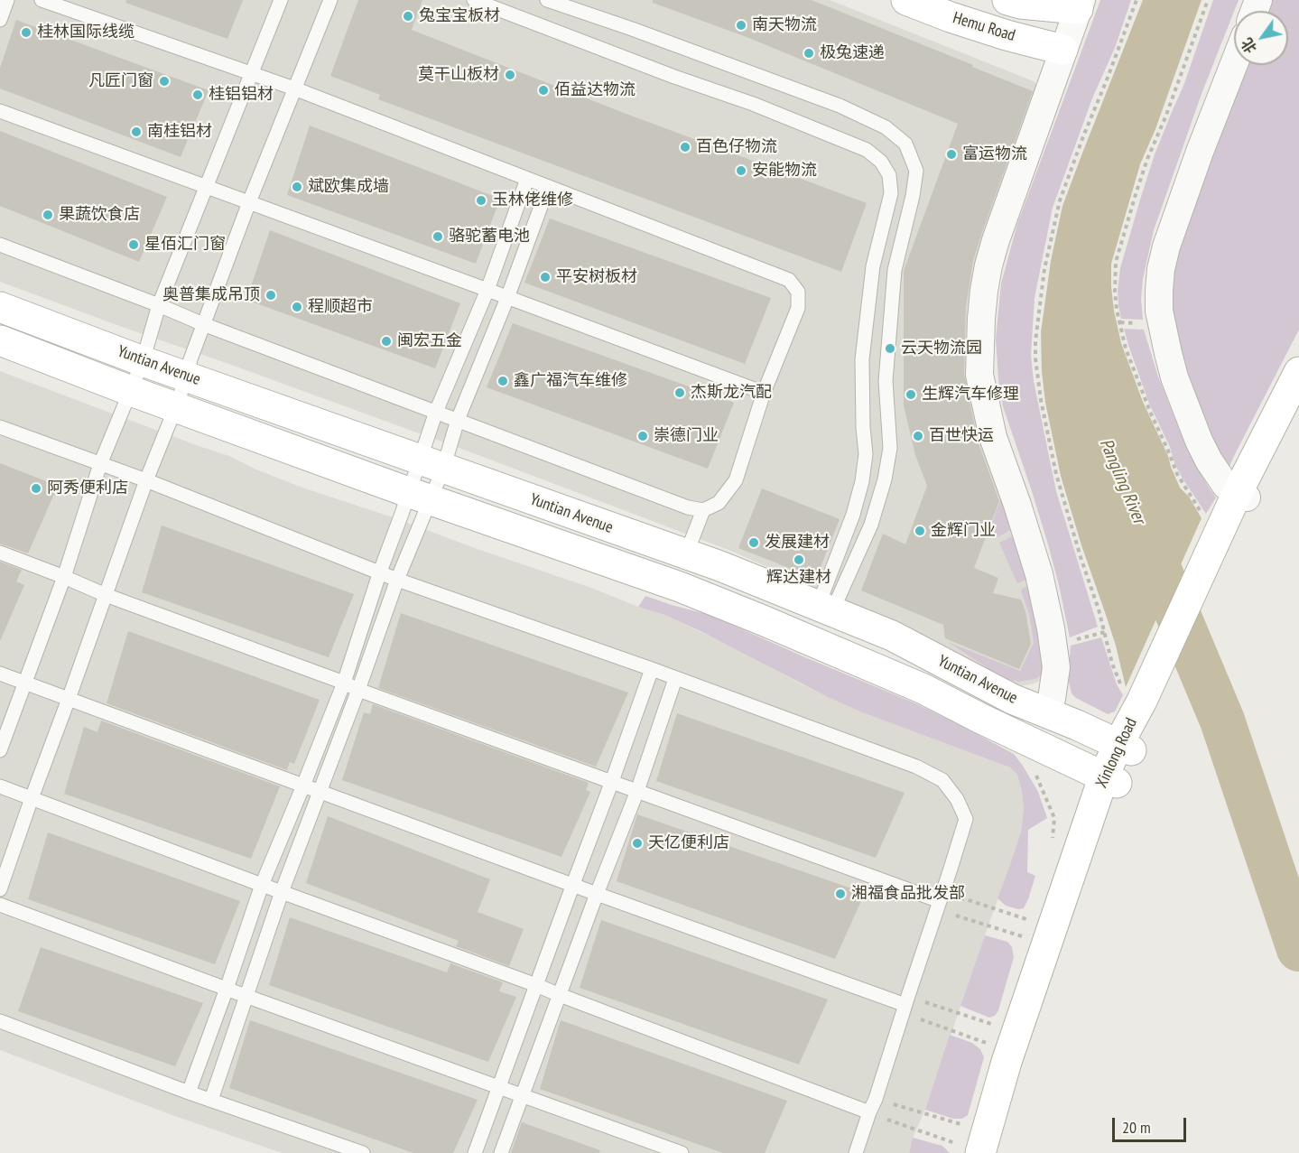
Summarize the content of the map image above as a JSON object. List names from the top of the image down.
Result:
{
  "streets": {
    "main road": ["Hemu Road", "Yuntian Avenue", "Xinlong Road"]
  },
  "crossings": [
    ["Yuntian Avenue", "Xinlong Road"]
  ],
  "water": ["Pangling River"],
  "places": [
    "兔宝宝板材",
    "南天物流",
    "桂林国际线缆",
    "极兔速递",
    "莫干山板材",
    "凡匠门窗",
    "佰益达物流",
    "桂铝铝材",
    "南桂铝材",
    "百色仔物流",
    "富运物流",
    "安能物流",
    "斌欧集成墙",
    "玉林佬维修",
    "果蔬饮食店",
    "骆驼蓄电池",
    "星佰汇门窗",
    "平安树板材",
    "奥普集成吊顶",
    "程顺超市",
    "闽宏五金",
    "云天物流园",
    "鑫广福汽车维修",
    "杰斯龙汽配",
    "生辉汽车修理",
    "崇德门业",
    "百世快运",
    "阿秀便利店",
    "金辉门业",
    "发展建材",
    "辉达建材",
    "天亿便利店",
    "湘福食品批发部"
  ],
  "scale_bar": "20 m",
  "north": "bottom left"
}
